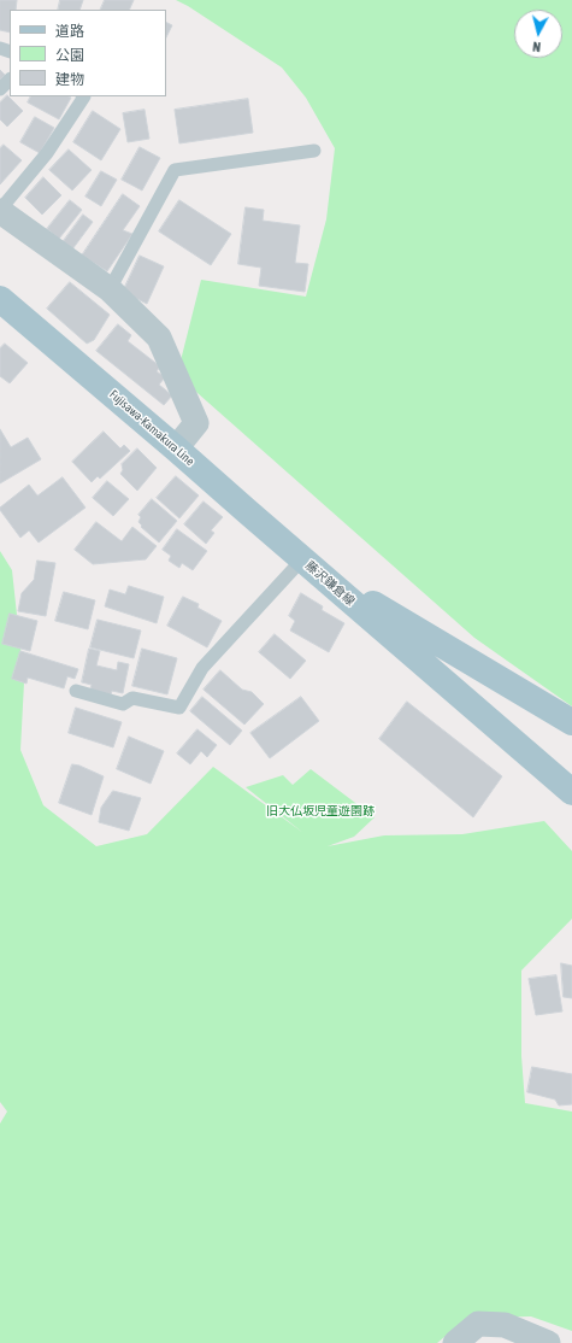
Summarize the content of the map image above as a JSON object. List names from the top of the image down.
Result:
{
  "streets": {
    "main road": ["Fujisawa-Kamakura Line", "藤沢鎌倉線"]
  },
  "crossings": [
    ["Fujisawa-Kamakura Line", "藤沢鎌倉線"]
  ],
  "parks": ["旧大仏坂児童遊園跡"],
  "legend": ["道路", "公園", "建物"],
  "north": "bottom"
}
